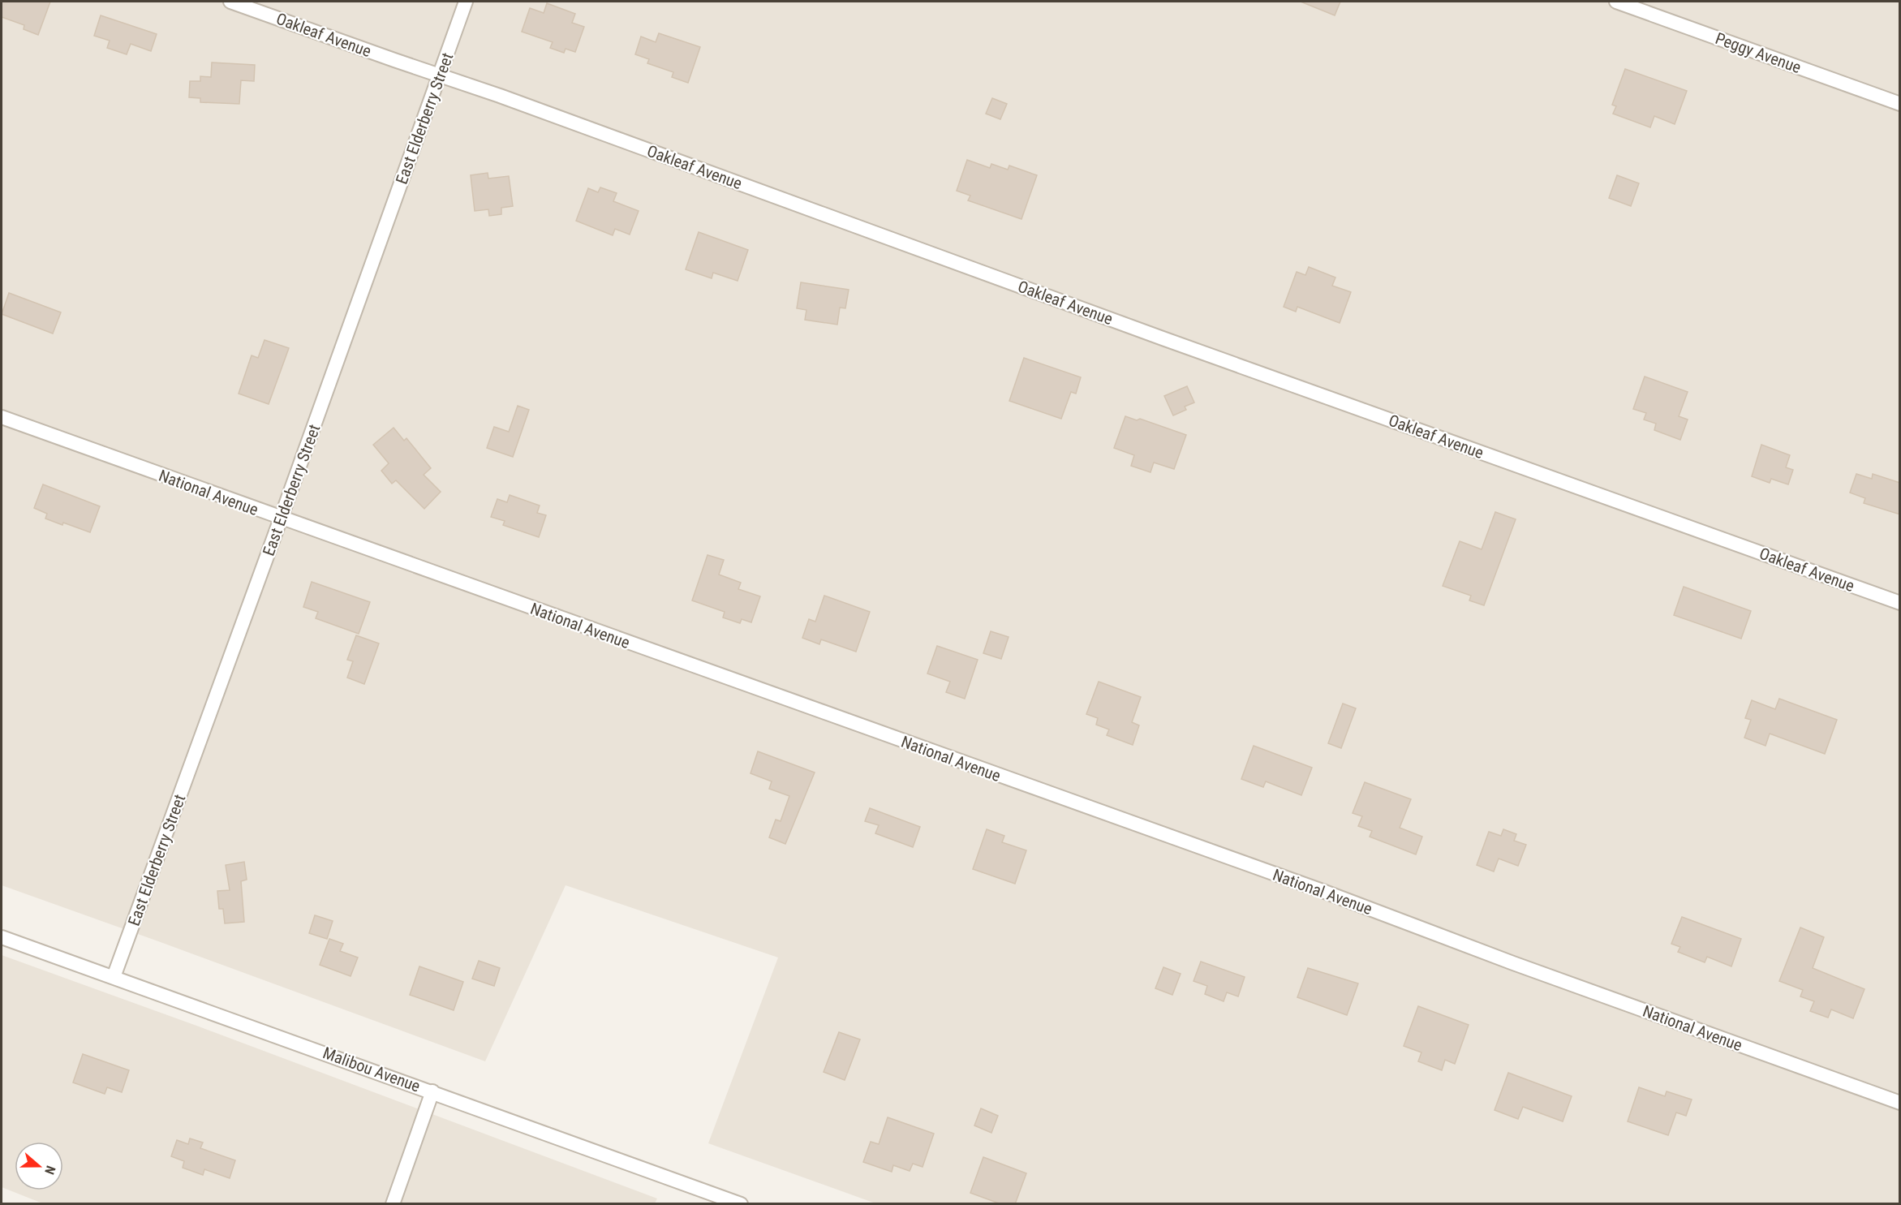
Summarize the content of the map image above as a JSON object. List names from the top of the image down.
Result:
{
  "streets": {
    "street": [
      "Oakleaf Avenue",
      "Peggy Avenue",
      "East Elderberry Street",
      "National Avenue",
      "Malibou Avenue"
    ]
  },
  "crossings": [
    ["Oakleaf Avenue", "East Elderberry Street"],
    ["East Elderberry Street", "National Avenue"],
    ["East Elderberry Street", "Malibou Avenue"]
  ],
  "north": "right"
}
